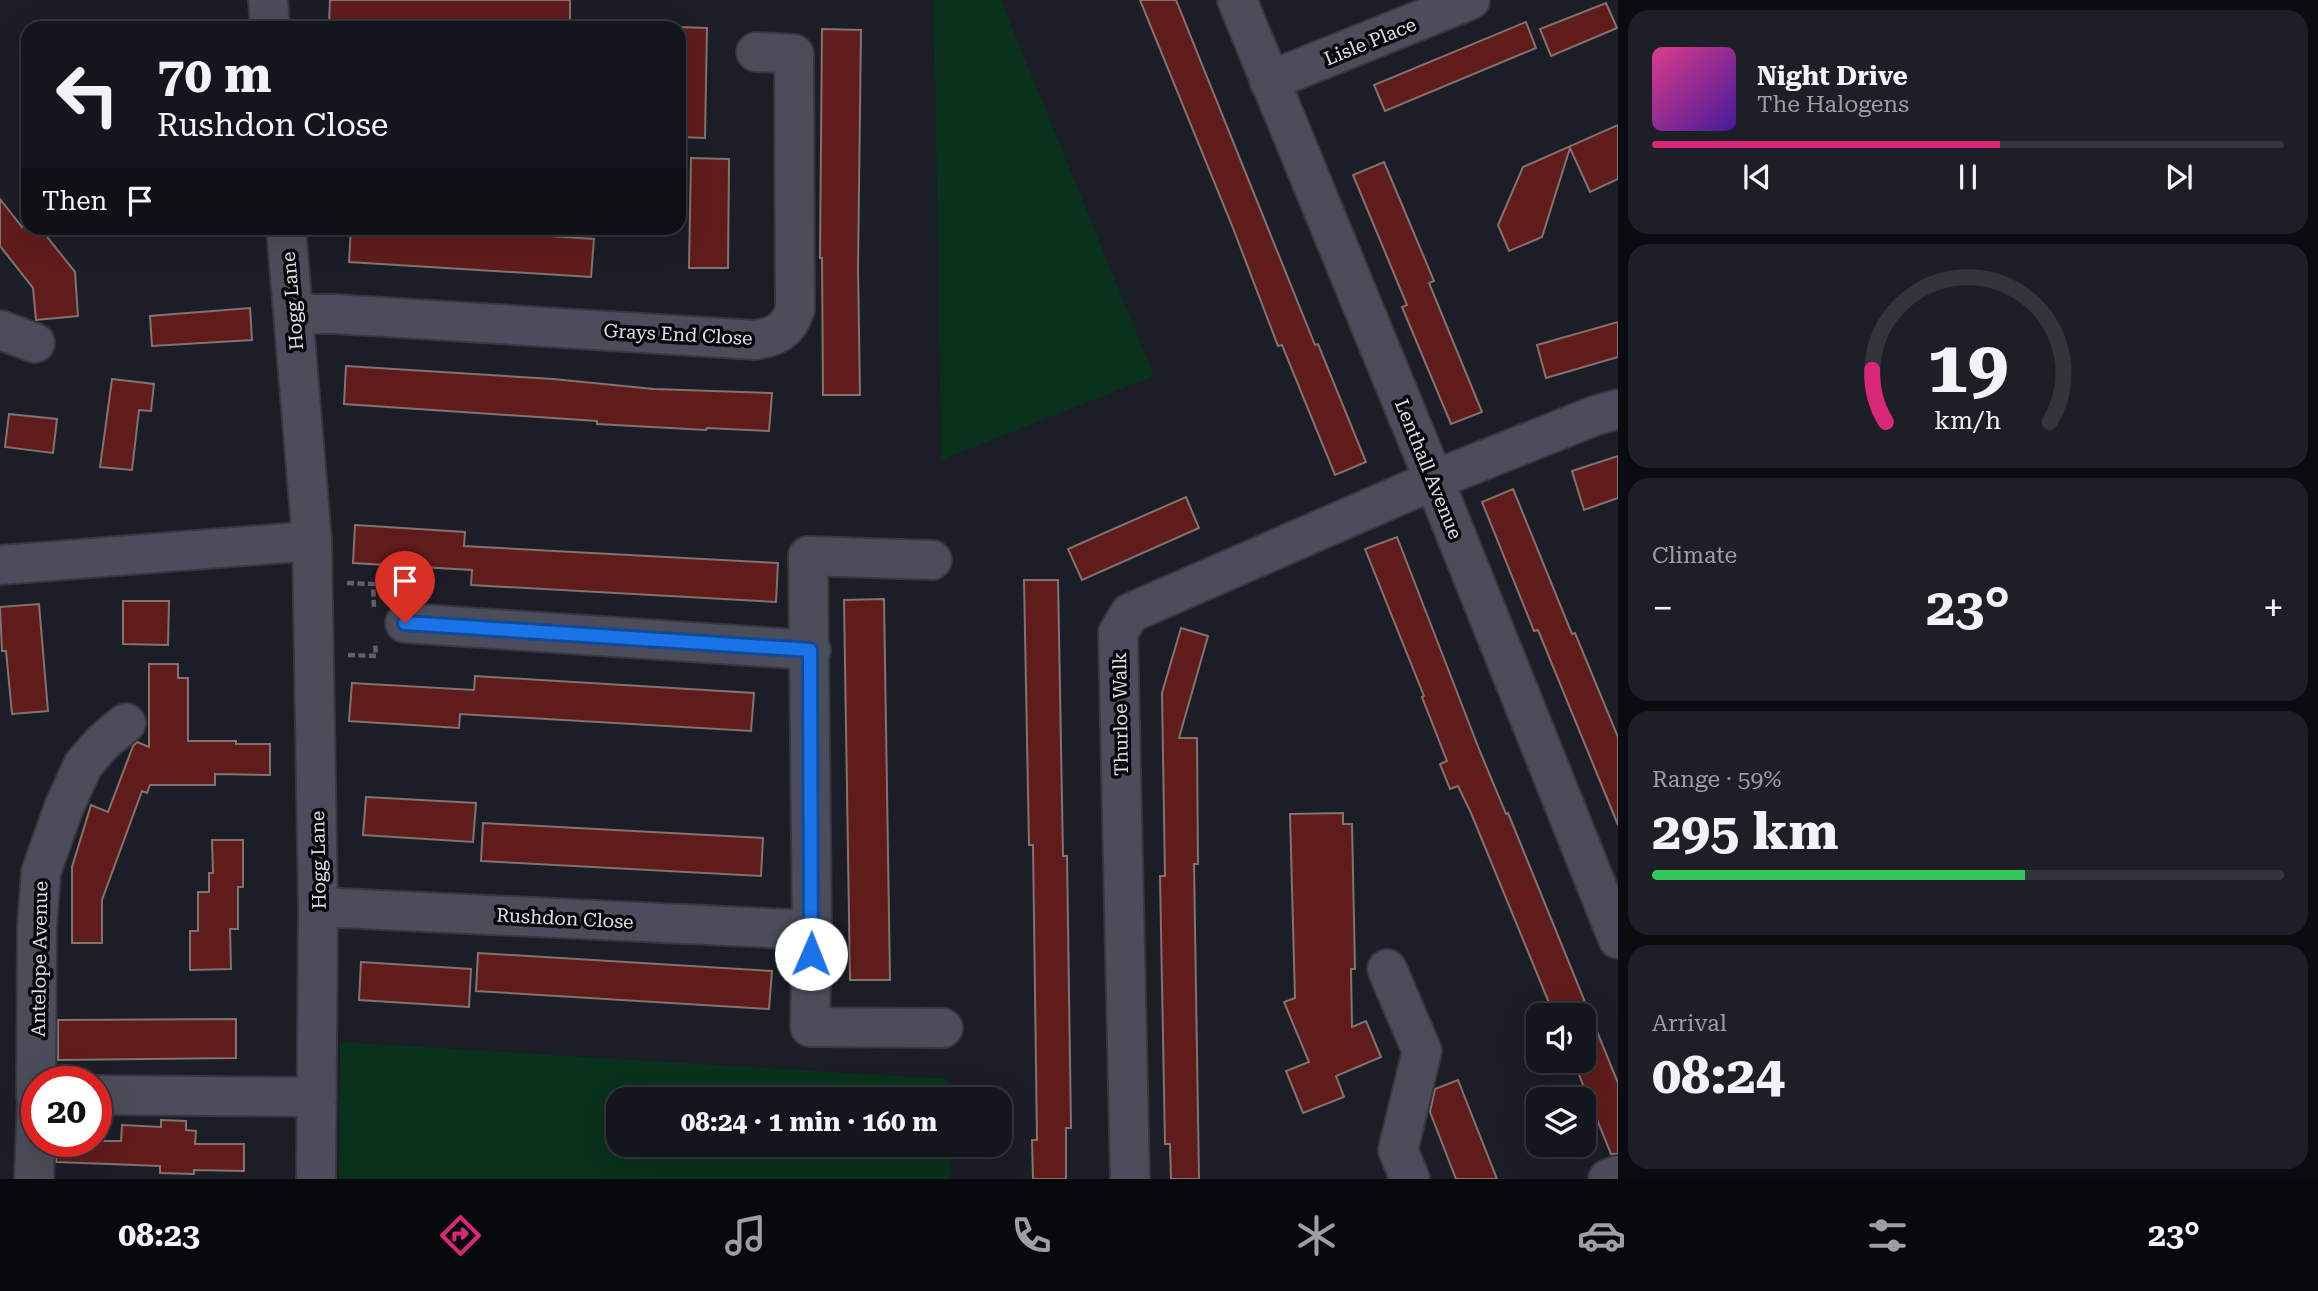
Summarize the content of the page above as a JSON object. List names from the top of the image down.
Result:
{
  "streets": {
    "street": [
      "Lisle Place",
      "Hogg Lane",
      "Grays End Close",
      "Lenthall Avenue",
      "Thurloe Walk",
      "Rushdon Close",
      "Antelope Avenue"
    ]
  },
  "crossings": [
    ["Lisle Place", "Lenthall Avenue"],
    ["Hogg Lane", "Grays End Close"],
    ["Hogg Lane", "Rushdon Close"],
    ["Lenthall Avenue", "Thurloe Walk"]
  ],
  "page": {
    "turn": ["70 m", "Rushdon Close"],
    "song": ["Night Drive", "The Halogens"],
    "then": "Then",
    "tile": [
      "Climate",
      ["Range · 59%", "295 km"],
      ["Arrival", "08:24"]
    ],
    "heat": ["−", "23°", "+"],
    "limit": "20",
    "trip": "08:24 · 1 min · 160 m",
    "tabs": ["08:23", "23°"],
    "gauge": ["19", "km/h"]
  }
}
